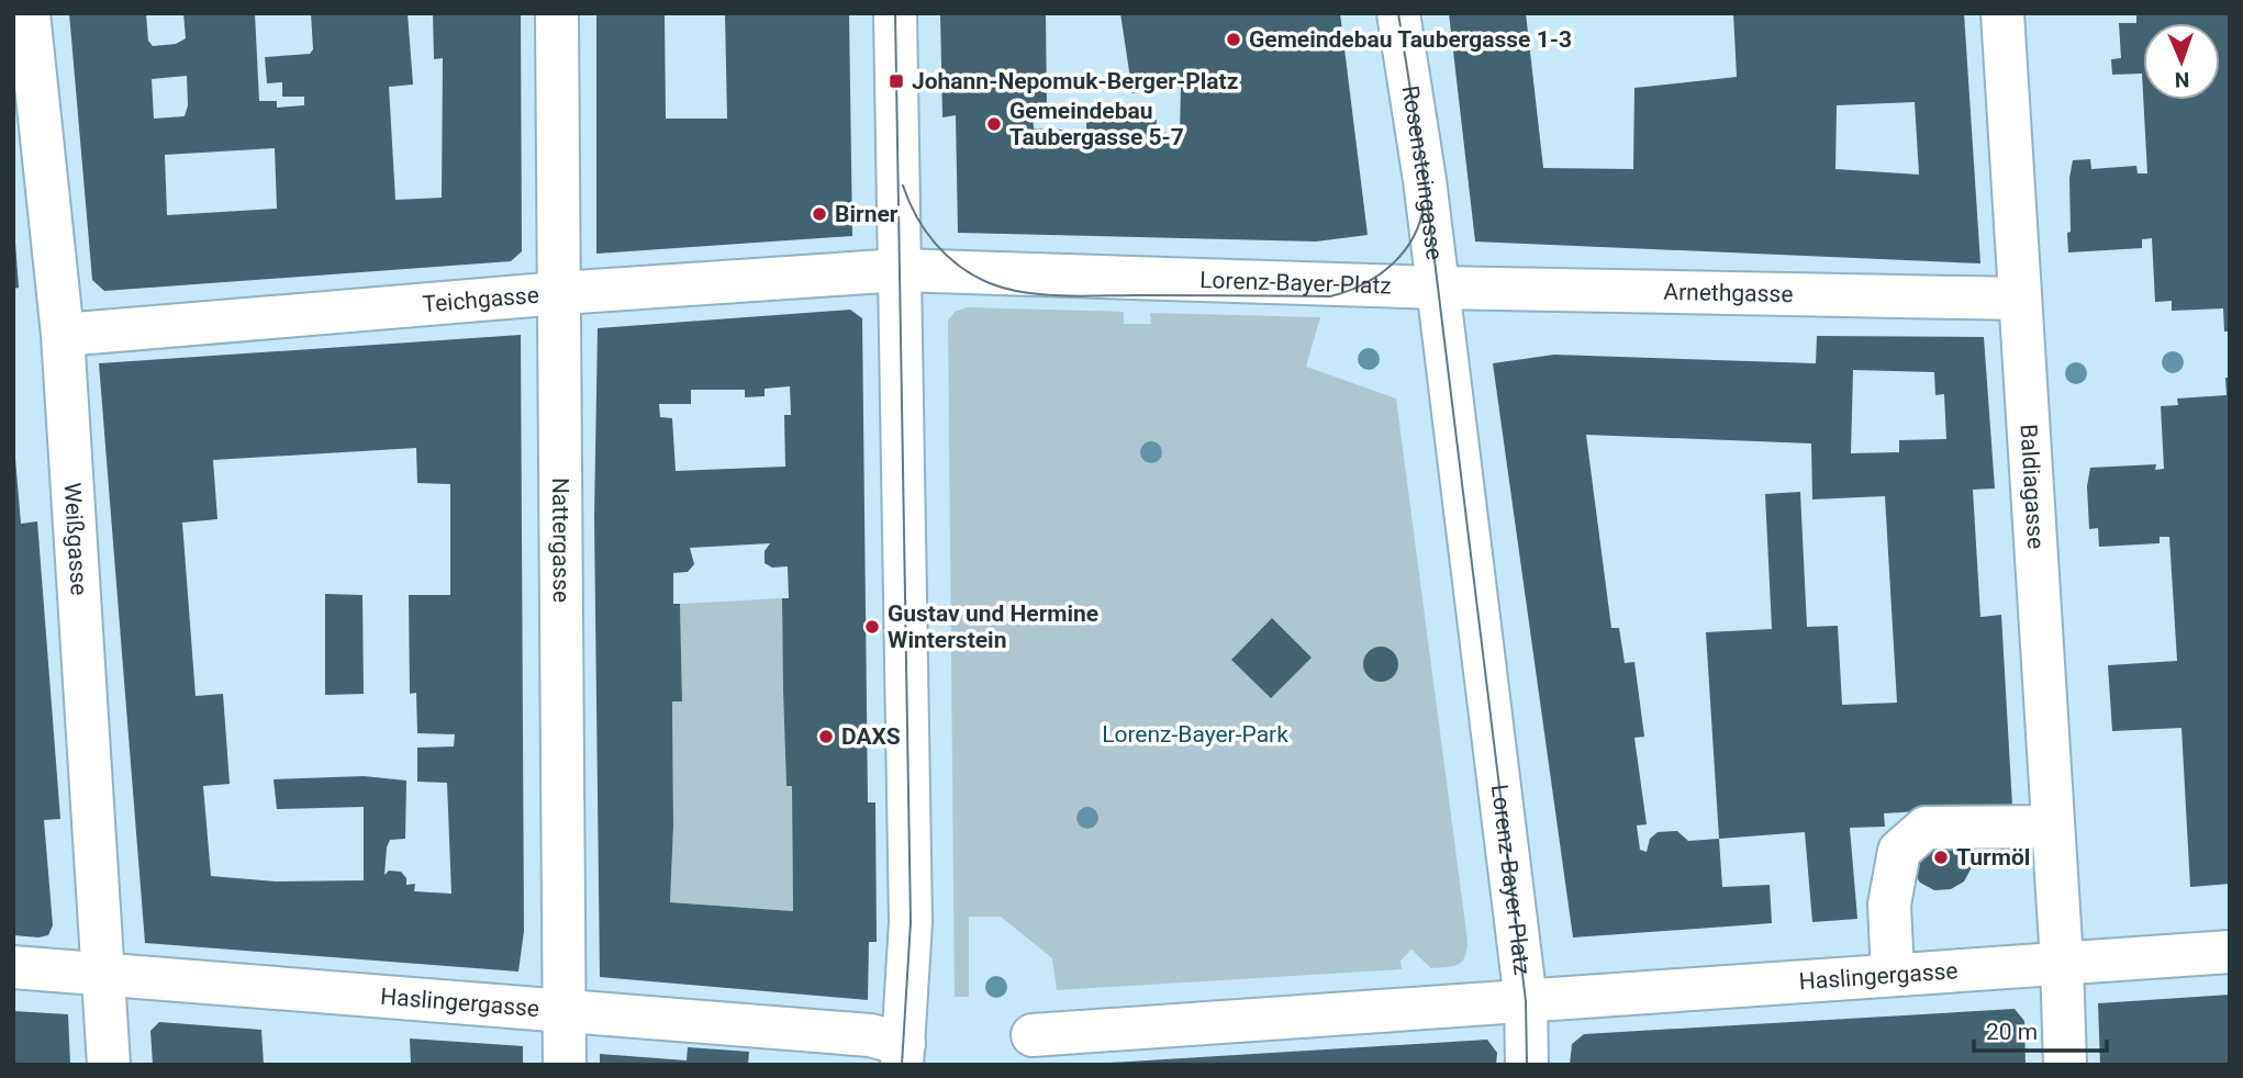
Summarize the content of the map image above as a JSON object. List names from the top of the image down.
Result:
{
  "streets": {
    "street": [
      "Rosensteingasse",
      "Lorenz-Bayer-Platz",
      "Arnethgasse",
      "Teichgasse",
      "Baldiagasse",
      "Weißgasse",
      "Nattergasse",
      "Haslingergasse"
    ]
  },
  "crossings": [
    ["Rosensteingasse", "Lorenz-Bayer-Platz"],
    ["Rosensteingasse", "Arnethgasse"],
    ["Lorenz-Bayer-Platz", "Arnethgasse"],
    ["Lorenz-Bayer-Platz", "Teichgasse"],
    ["Lorenz-Bayer-Platz", "Haslingergasse"],
    ["Arnethgasse", "Baldiagasse"],
    ["Teichgasse", "Weißgasse"],
    ["Teichgasse", "Nattergasse"],
    ["Baldiagasse", "Haslingergasse"],
    ["Weißgasse", "Haslingergasse"],
    ["Nattergasse", "Haslingergasse"]
  ],
  "parks": ["Lorenz-Bayer-Park"],
  "places": {
    "other": [
      "Gemeindebau Taubergasse 1-3",
      "Gemeindebau Taubergasse 5-7",
      "Birner",
      "Gustav und Hermine Winterstein",
      "DAXS",
      "Turmöl"
    ],
    "transit": ["Johann-Nepomuk-Berger-Platz"]
  },
  "scale_bar": "20 m",
  "north": "bottom"
}
